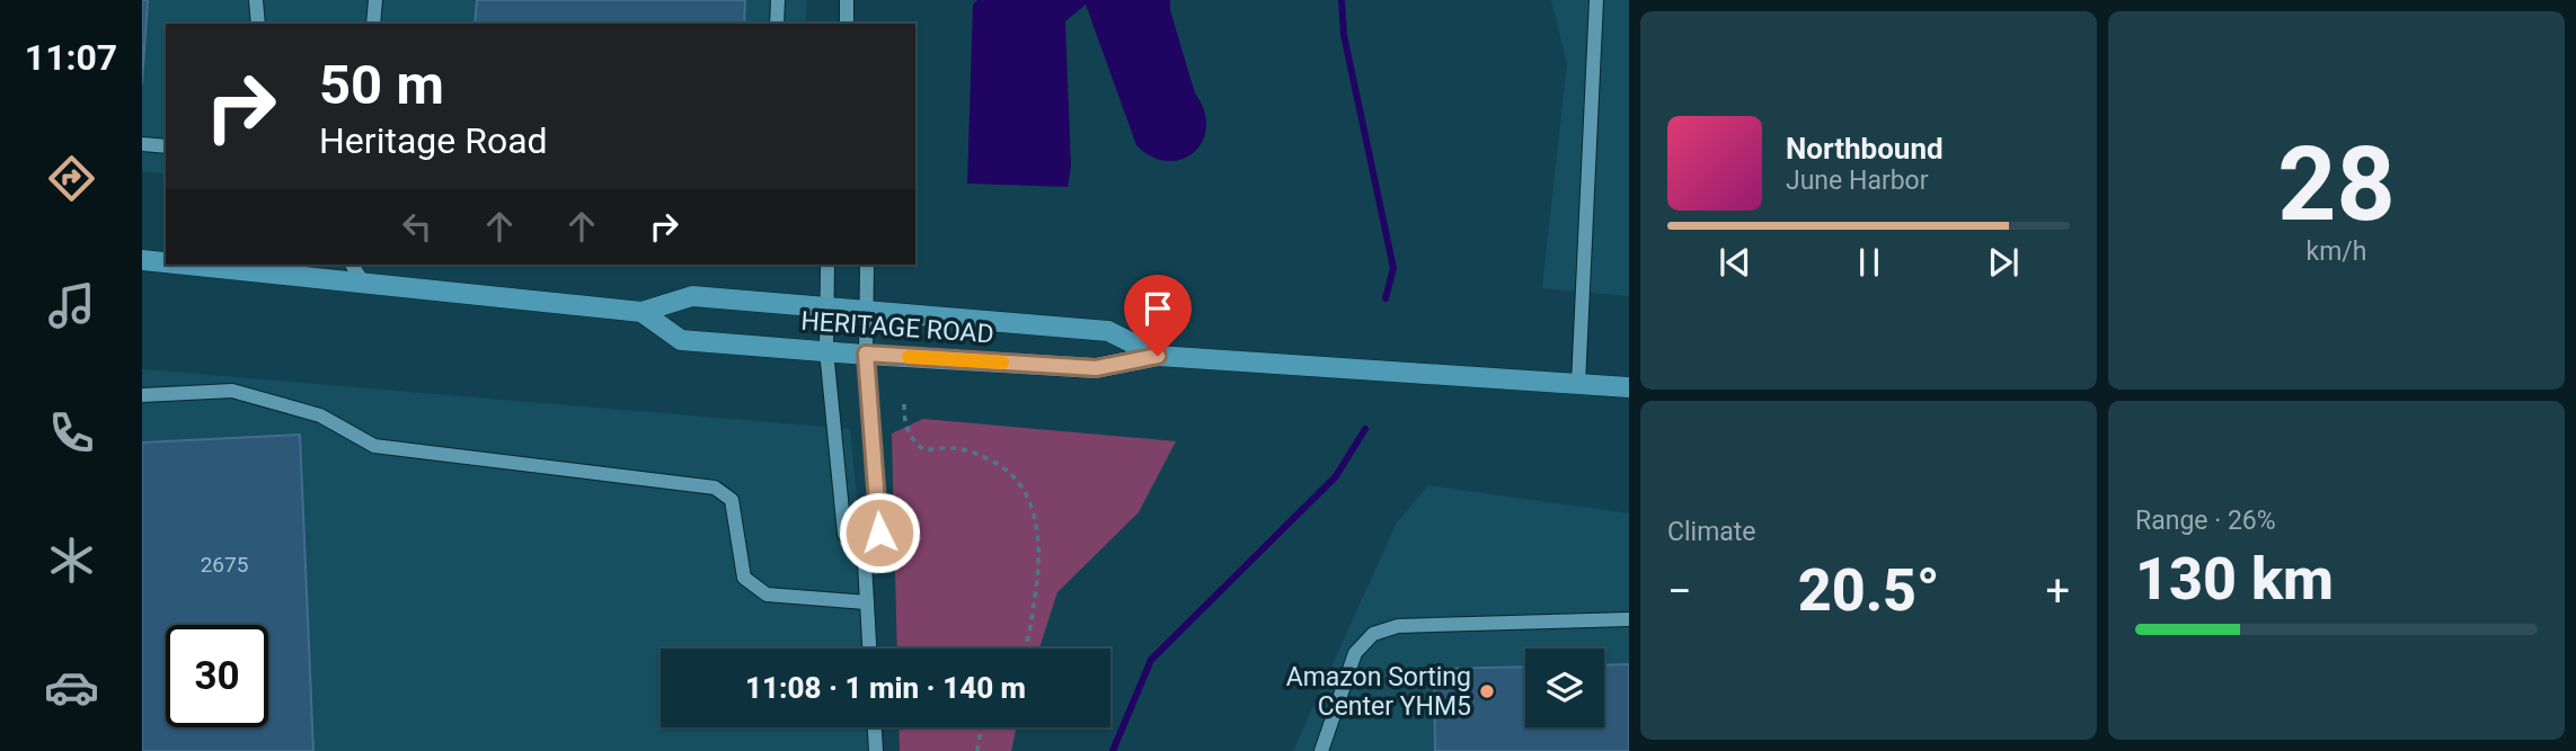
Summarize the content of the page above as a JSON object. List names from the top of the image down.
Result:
{
  "streets": {
    "main road": ["HERITAGE ROAD"]
  },
  "places": ["Amazon Sorting Center YHM5"],
  "house_numbers": ["2675"],
  "page": {
    "tabs": "11:07",
    "tile": [
      ["28", "km/h"],
      "Climate",
      ["Range · 26%", "130 km"]
    ],
    "turn": ["50 m", "Heritage Road"],
    "song": ["Northbound", "June Harbor"],
    "heat": ["−", "20.5°", "+"],
    "limit": "30",
    "trip": "11:08 · 1 min · 140 m"
  }
}
